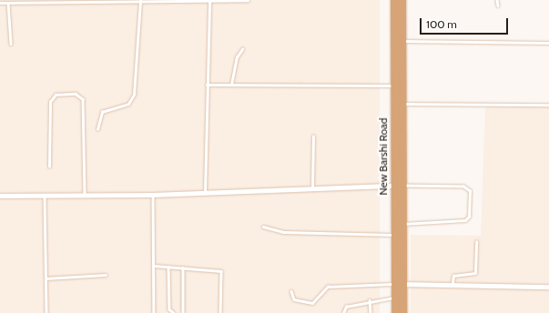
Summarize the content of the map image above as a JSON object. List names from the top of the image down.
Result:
{
  "streets": {
    "highway": ["New Barshi Road"]
  },
  "scale_bar": "100 m"
}
